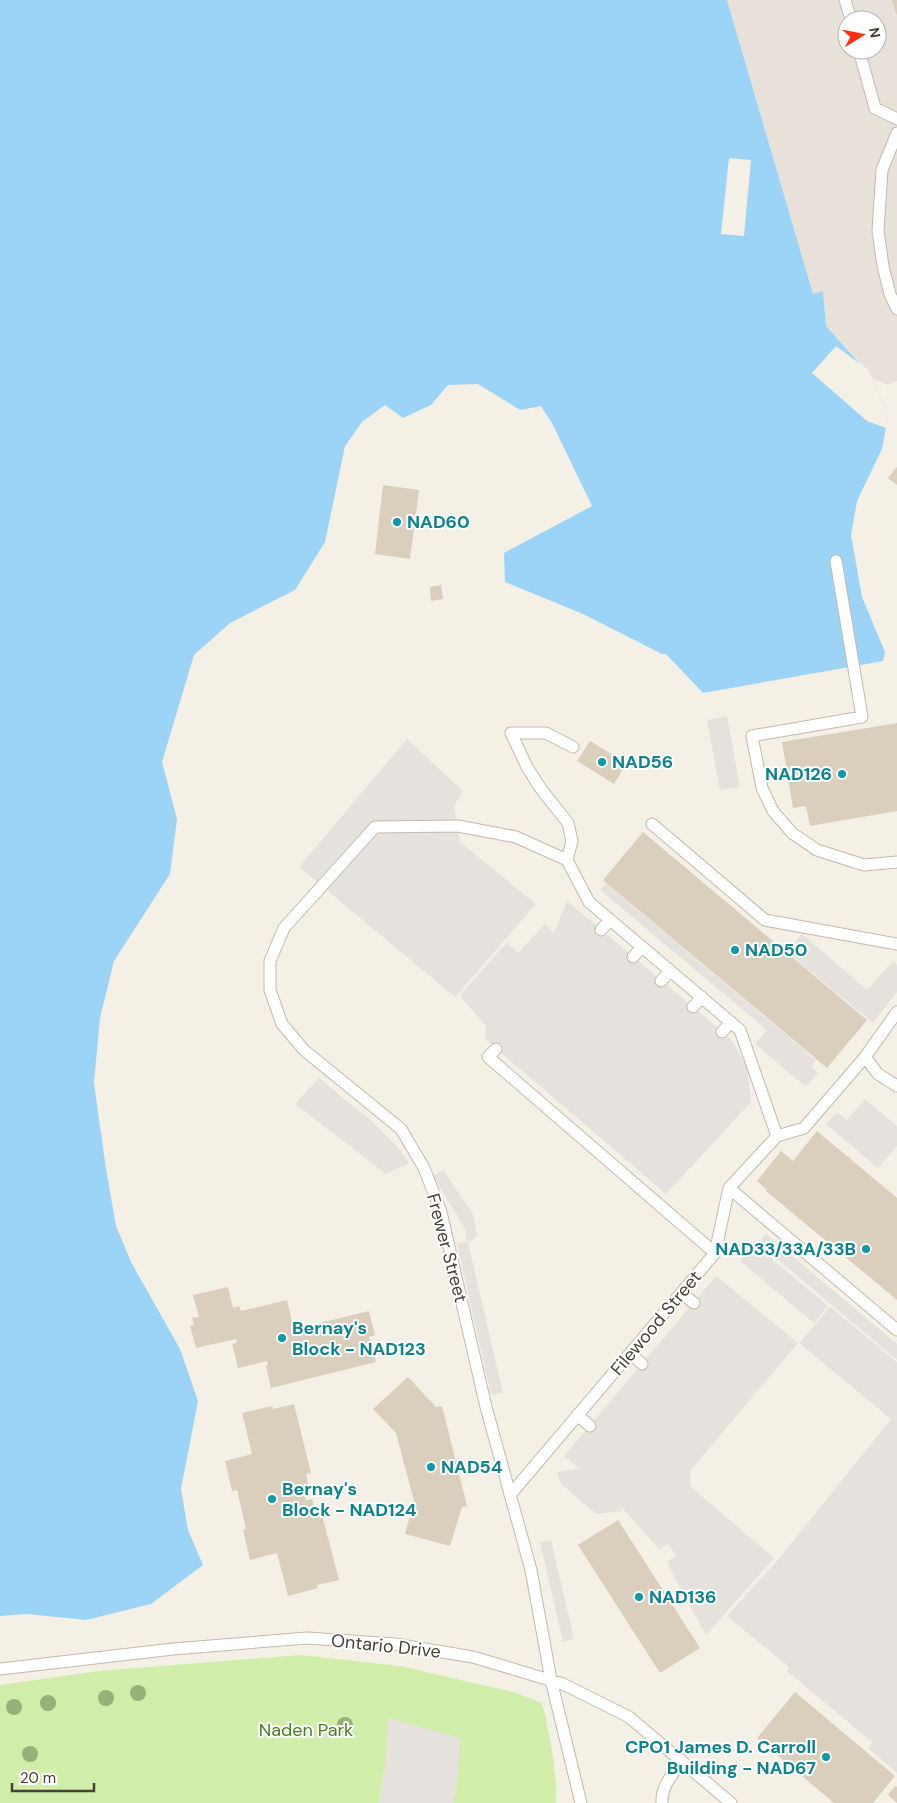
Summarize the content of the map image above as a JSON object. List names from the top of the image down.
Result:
{
  "streets": {
    "lane": ["Frewer Street", "Filewood Street", "Ontario Drive"]
  },
  "crossings": [
    ["Frewer Street", "Filewood Street"],
    ["Frewer Street", "Ontario Drive"]
  ],
  "parks": ["Naden Park"],
  "places": [
    "NAD60",
    "NAD56",
    "NAD126",
    "NAD50",
    "NAD33/33A/33B",
    "Bernay's Block - NAD123",
    "NAD54",
    "Bernay's Block - NAD124",
    "NAD136",
    "CPO1 James D. Carroll Building - NAD67"
  ],
  "scale_bar": "20 m",
  "north": "right"
}
